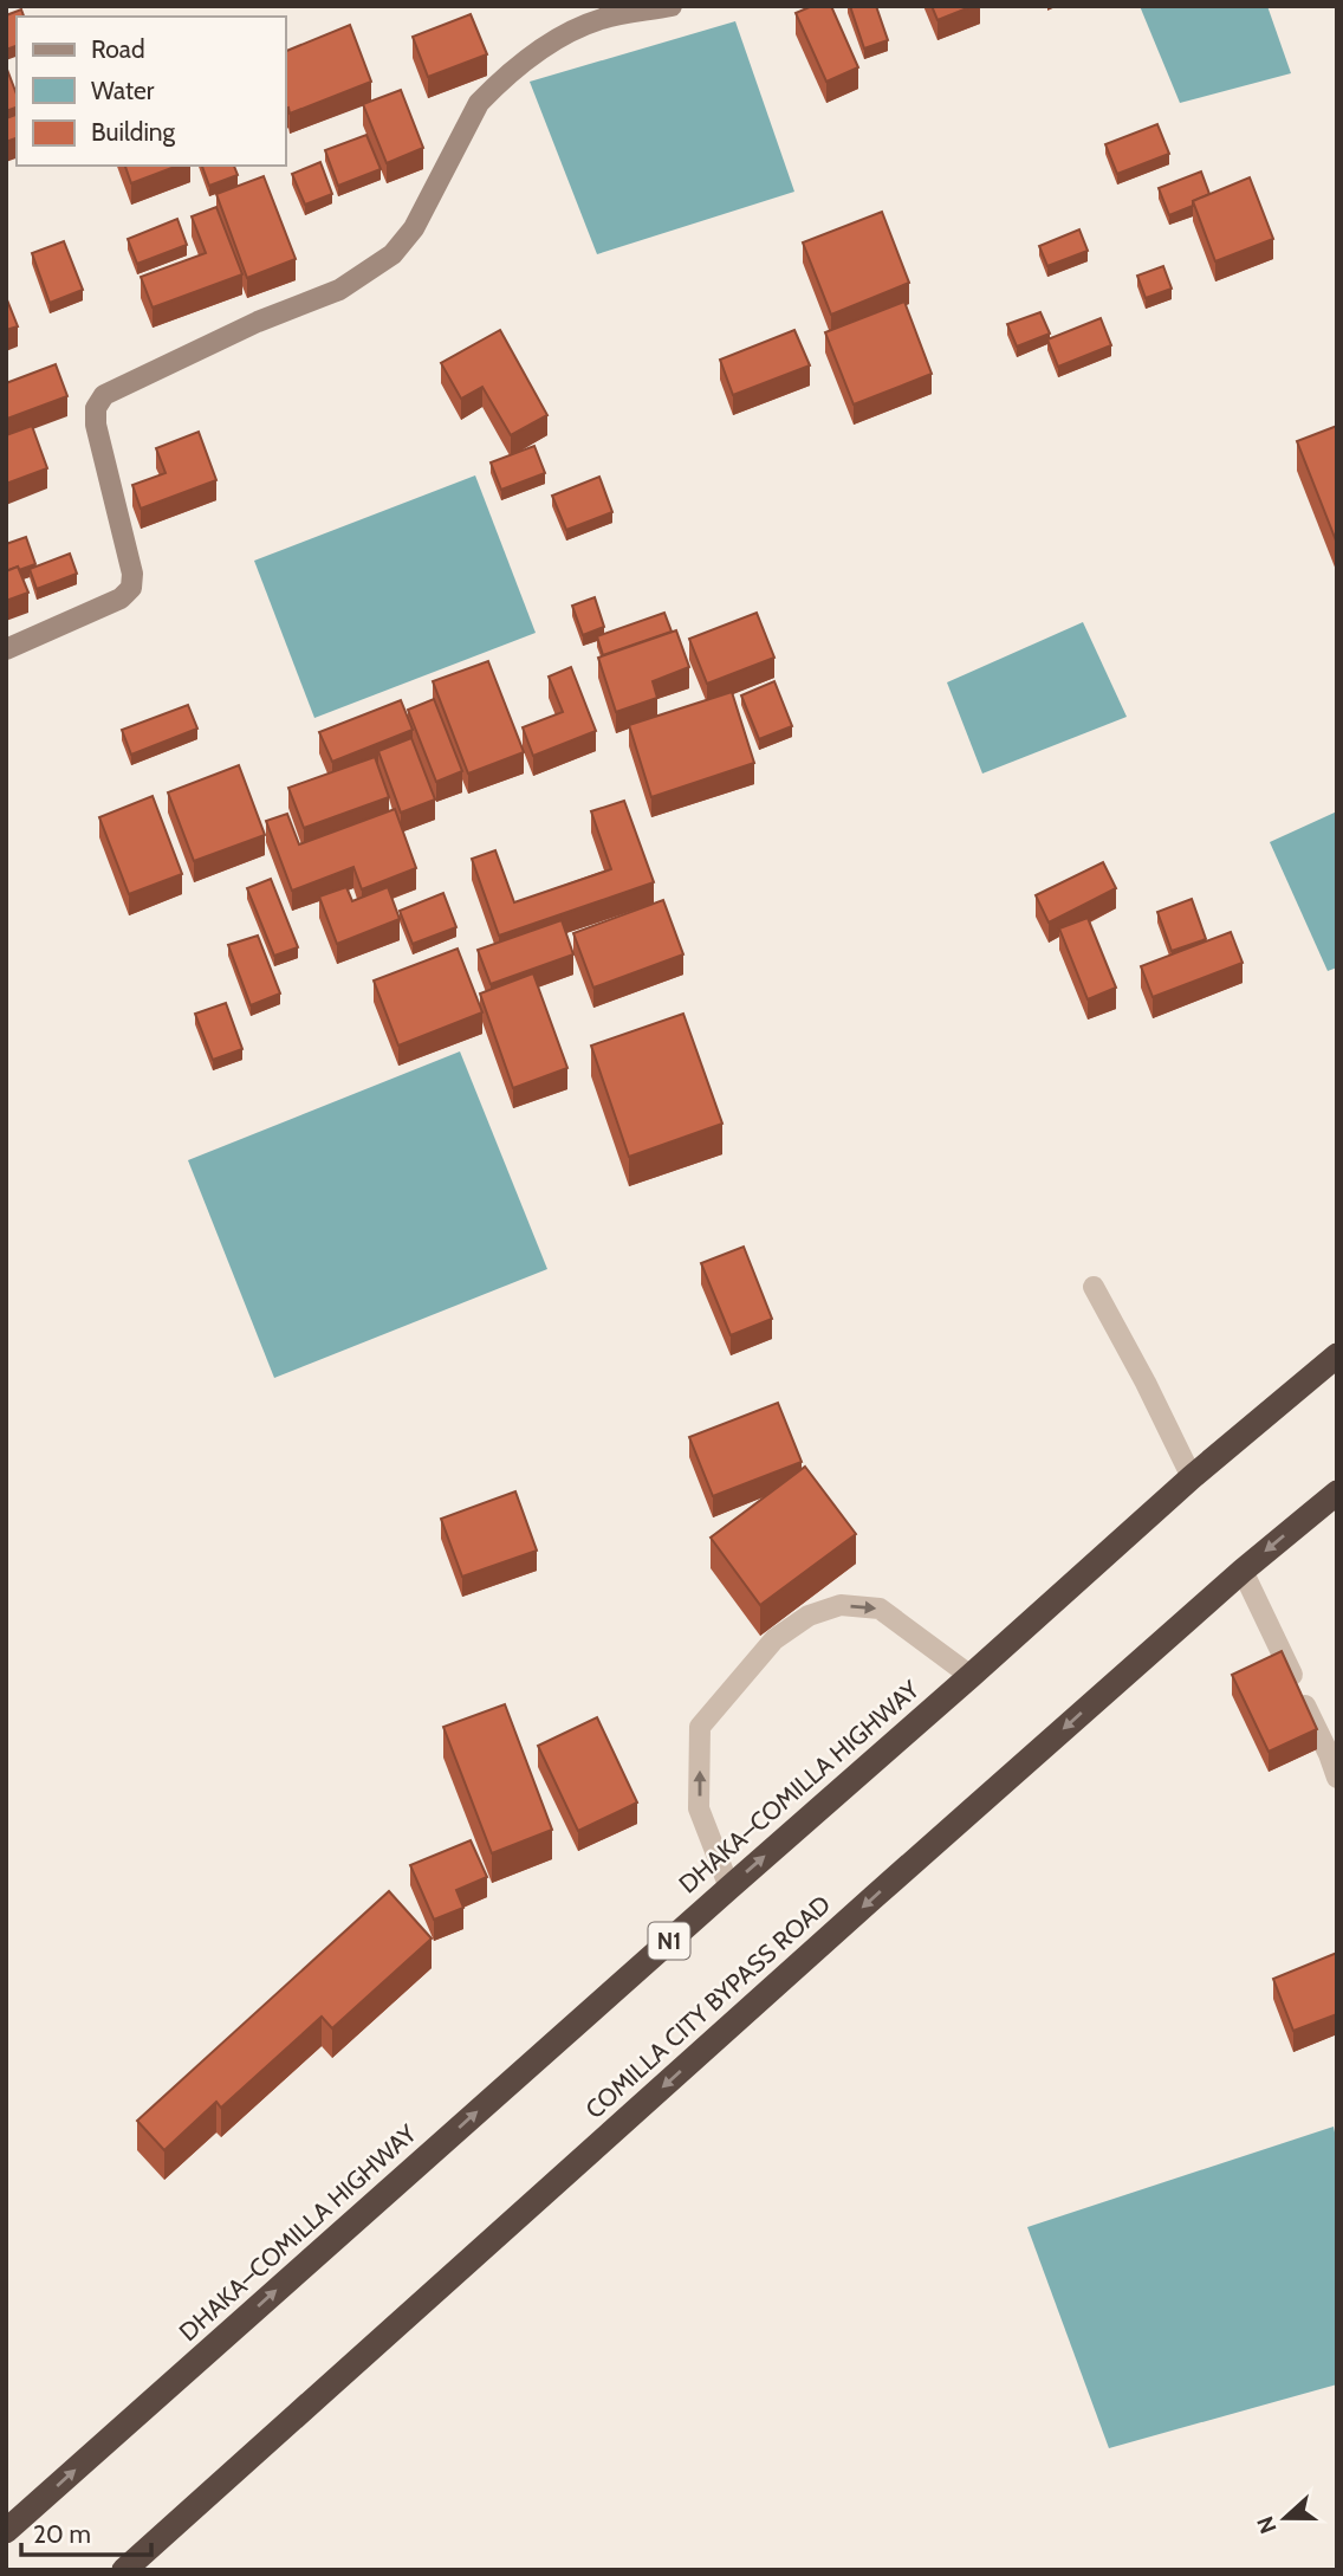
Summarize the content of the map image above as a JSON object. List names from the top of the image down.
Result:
{
  "streets": {
    "highway": ["DHAKA–COMILLA HIGHWAY", "N1", "COMILLA CITY BYPASS ROAD"]
  },
  "one_way": ["DHAKA–COMILLA HIGHWAY", "COMILLA CITY BYPASS ROAD"],
  "legend": ["Road", "Water", "Building"],
  "scale_bar": "20 m",
  "north": "left"
}
